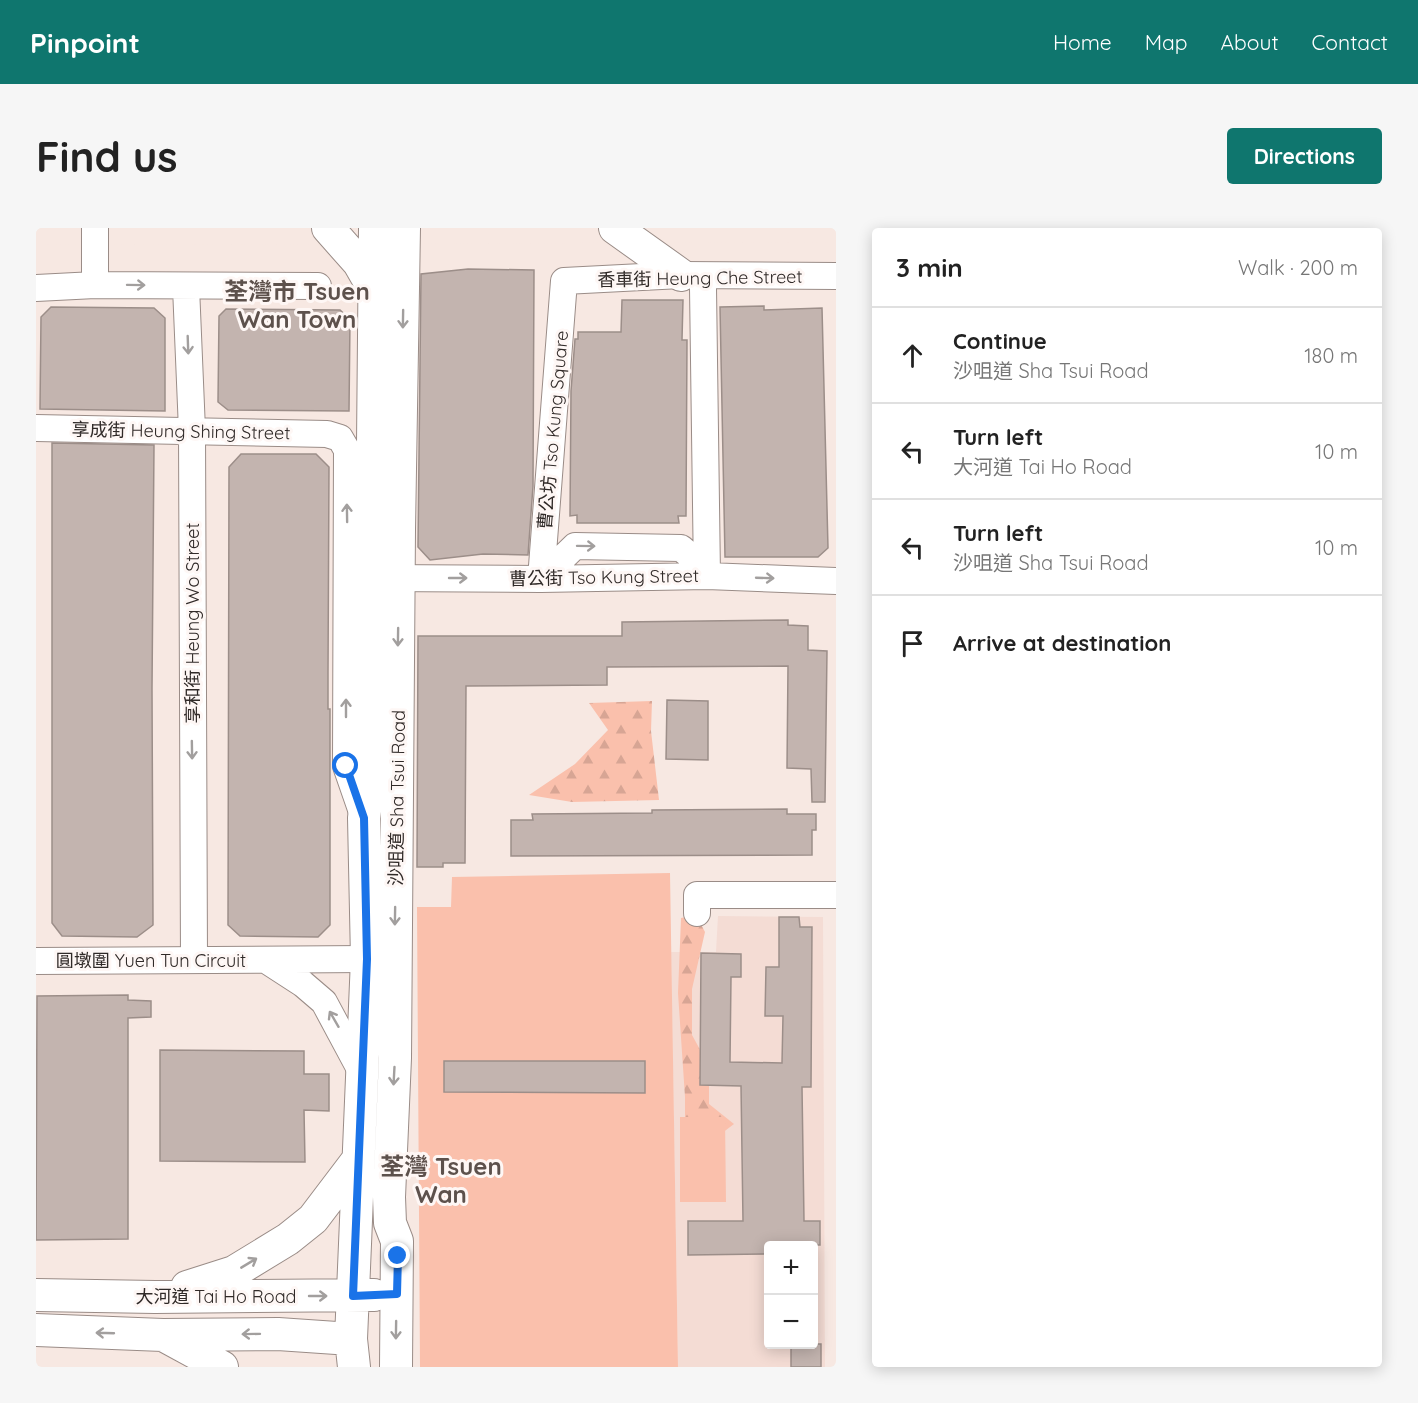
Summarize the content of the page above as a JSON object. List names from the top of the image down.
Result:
{
  "streets": {
    "main road": ["沙咀道 Sha Tsui Road", "大河道 Tai Ho Road"],
    "street": [
      "香車街 Heung Che Street",
      "曹公坊 Tso Kung Square",
      "享成街 Heung Shing Street",
      "曹公街 Tso Kung Street",
      "享和街 Heung Wo Street",
      "圓墩圍 Yuen Tun Circuit"
    ]
  },
  "crossings": [
    ["香車街 Heung Che Street", "曹公坊 Tso Kung Square"],
    ["曹公坊 Tso Kung Square", "曹公街 Tso Kung Street"],
    ["享成街 Heung Shing Street", "享和街 Heung Wo Street"],
    ["享成街 Heung Shing Street", "沙咀道 Sha Tsui Road"],
    ["曹公街 Tso Kung Street", "沙咀道 Sha Tsui Road"],
    ["享和街 Heung Wo Street", "圓墩圍 Yuen Tun Circuit"],
    ["沙咀道 Sha Tsui Road", "圓墩圍 Yuen Tun Circuit"],
    ["沙咀道 Sha Tsui Road", "大河道 Tai Ho Road"]
  ],
  "one_way": ["曹公街 Tso Kung Street", "享和街 Heung Wo Street"],
  "districts": ["荃灣市 Tsuen Wan Town", "荃灣 Tsuen Wan"],
  "page": {
    "header": "Pinpoint",
    "nav": [
      "Home",
      "Map",
      "About",
      "Contact"
    ],
    "buttons": "Directions",
    "title": "Find us",
    "heading": ["3 min", "Walk · 200 m"],
    "list": [
      ["Continue", "沙咀道 Sha Tsui Road", "180 m"],
      ["Turn left", "大河道 Tai Ho Road", "10 m"],
      ["Turn left", "沙咀道 Sha Tsui Road", "10 m"],
      "Arrive at destination"
    ],
    "map_buttons": ["+", "−"]
  }
}
